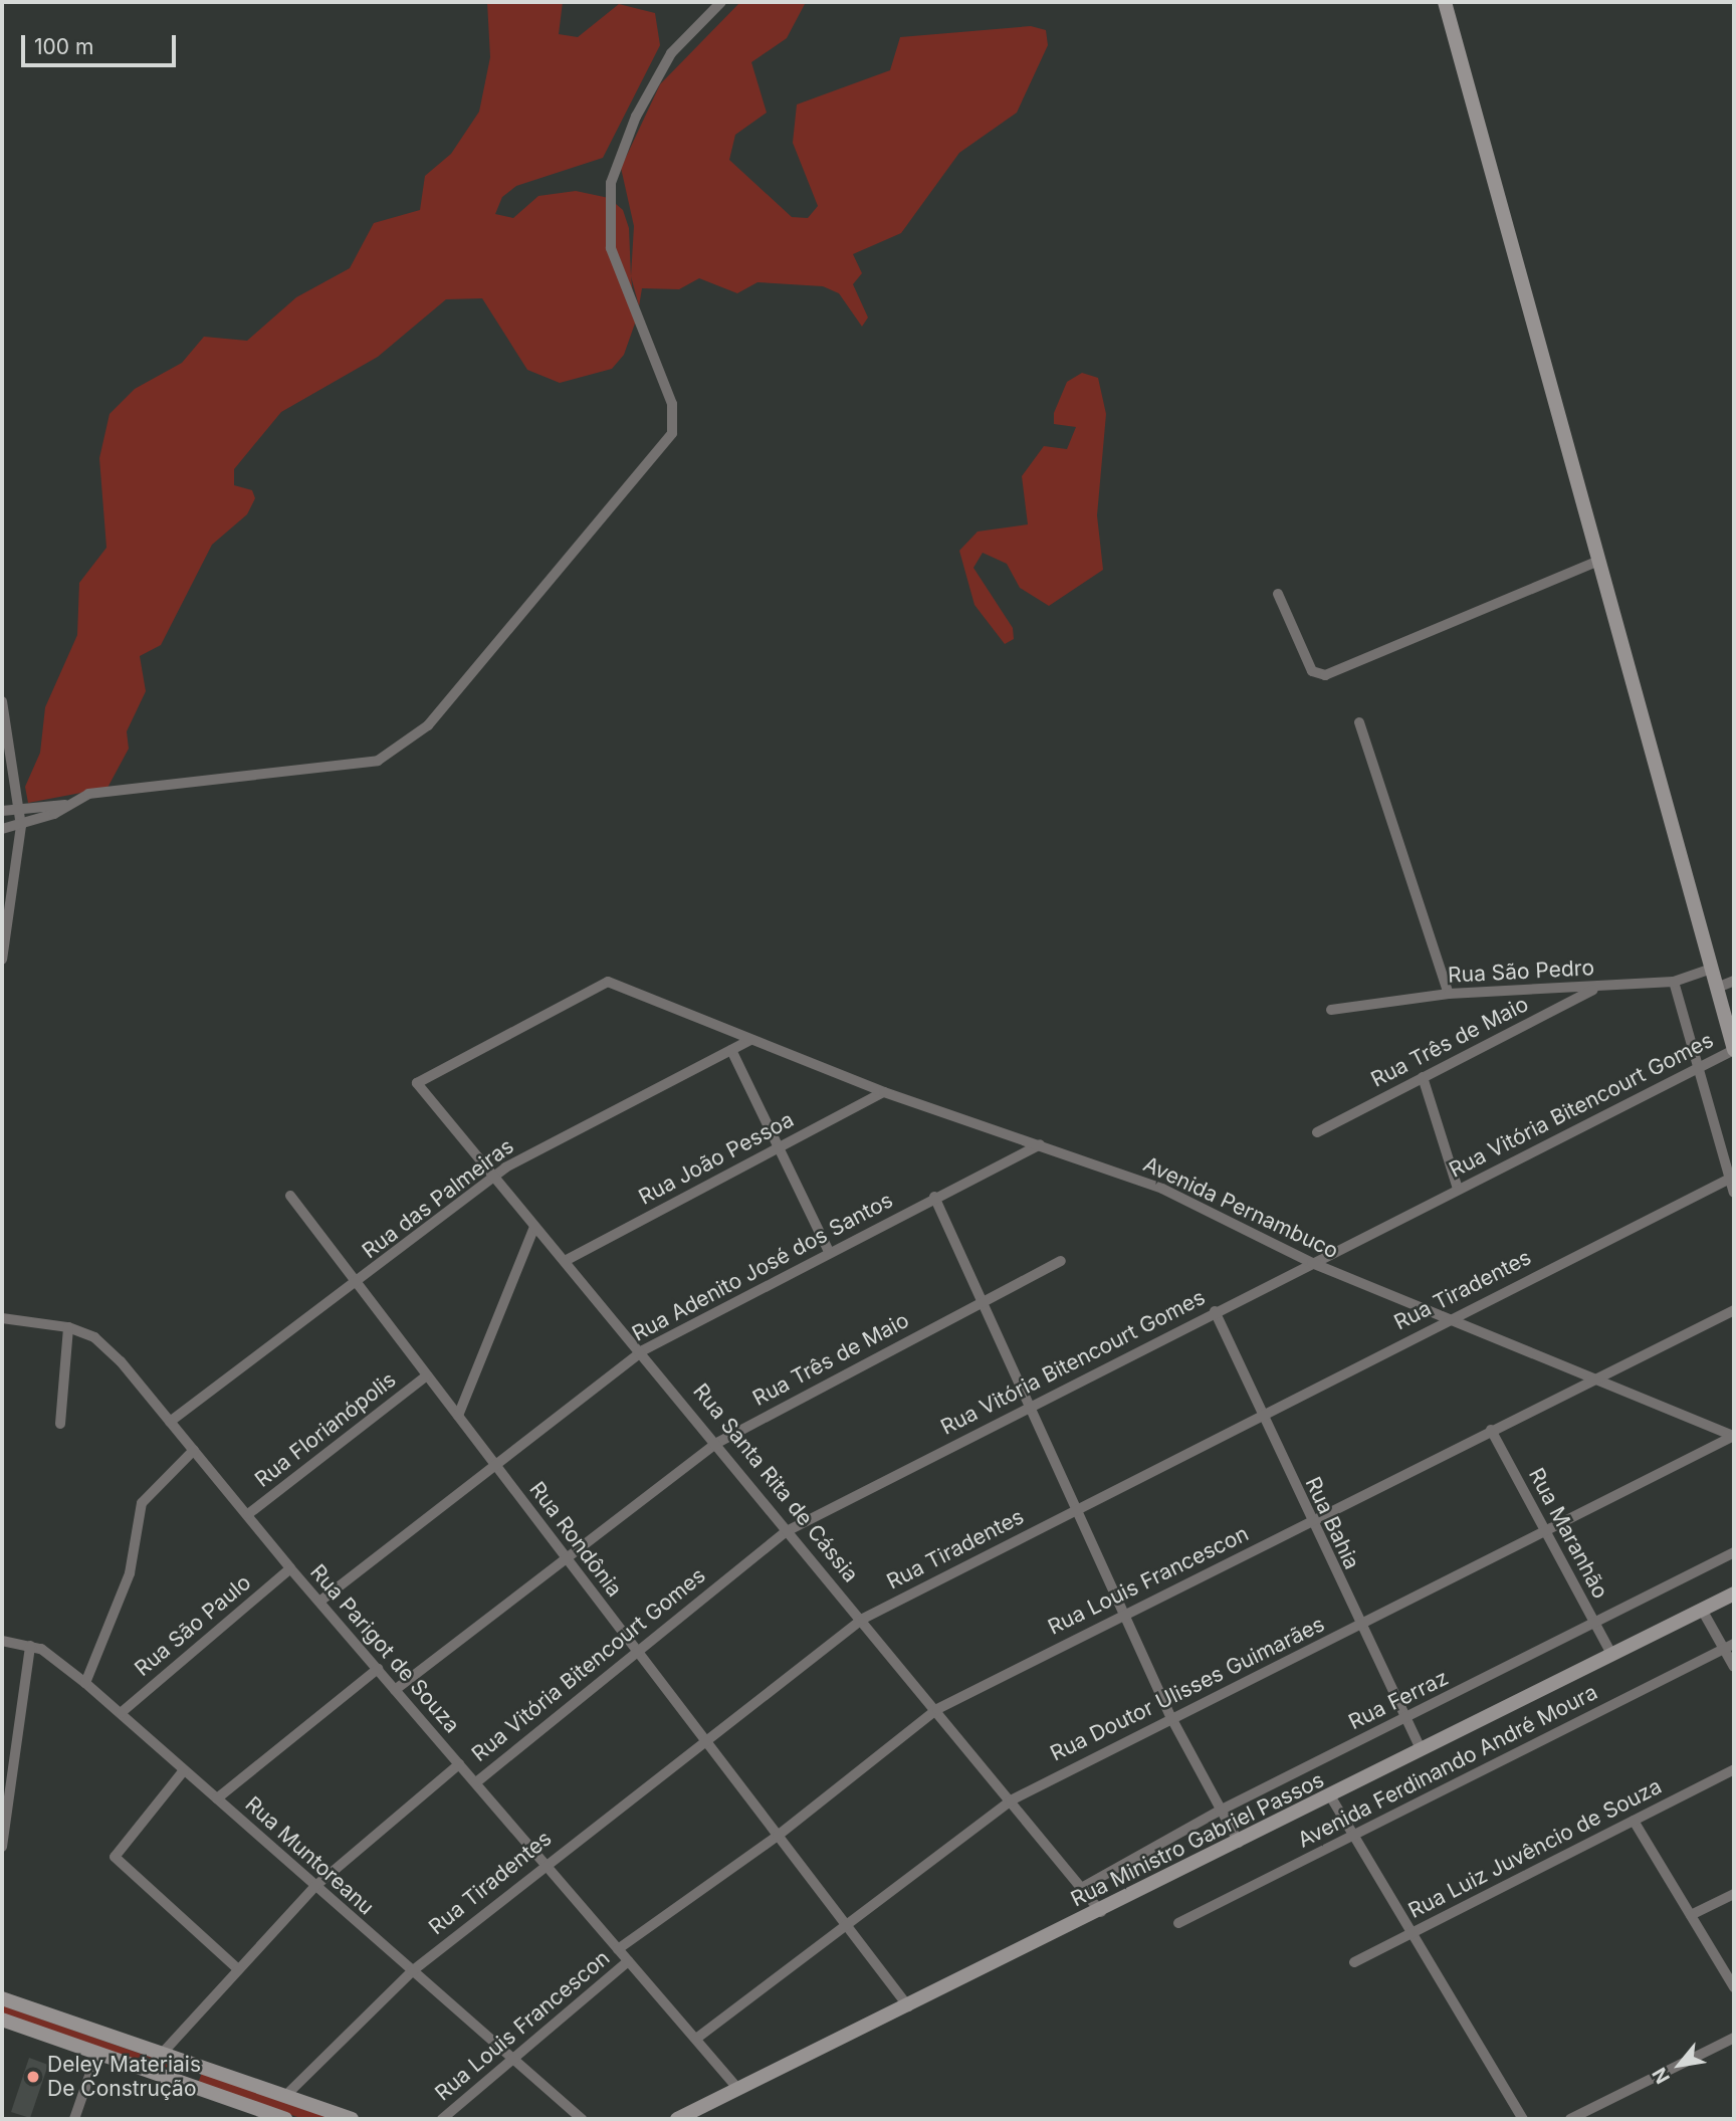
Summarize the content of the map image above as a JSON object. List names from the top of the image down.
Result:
{
  "streets": {
    "main road": ["Rua Ministro Gabriel Passos"],
    "street": [
      "Rua São Pedro",
      "Rua Três de Maio",
      "Rua Vitória Bitencourt Gomes",
      "Rua João Pessoa",
      "Rua das Palmeiras",
      "Avenida Pernambuco",
      "Rua Adenito José dos Santos",
      "Rua Tiradentes",
      "Rua Florianópolis",
      "Rua Santa Rita de Cássia",
      "Rua Bahia",
      "Rua Maranhão",
      "Rua Rondônia",
      "Rua Louis Francescon",
      "Rua São Paulo",
      "Rua Parigot de Souza",
      "Rua Doutor Ulisses Guimarães",
      "Rua Ferraz",
      "Avenida Ferdinando André Moura",
      "Rua Luiz Juvêncio de Souza",
      "Rua Muntoreanu"
    ]
  },
  "crossings": [
    ["Rua São Pedro", "Rua Três de Maio"],
    ["Rua Três de Maio", "Rua Santa Rita de Cássia"],
    ["Rua Três de Maio", "Rua Rondônia"],
    ["Rua Três de Maio", "Rua Parigot de Souza"],
    ["Rua Vitória Bitencourt Gomes", "Avenida Pernambuco"],
    ["Rua Vitória Bitencourt Gomes", "Rua Santa Rita de Cássia"],
    ["Rua Vitória Bitencourt Gomes", "Rua Bahia"],
    ["Rua Vitória Bitencourt Gomes", "Rua Rondônia"],
    ["Rua Vitória Bitencourt Gomes", "Rua Parigot de Souza"],
    ["Rua João Pessoa", "Avenida Pernambuco"],
    ["Rua João Pessoa", "Rua Santa Rita de Cássia"],
    ["Rua das Palmeiras", "Avenida Pernambuco"],
    ["Rua das Palmeiras", "Rua Santa Rita de Cássia"],
    ["Rua das Palmeiras", "Rua Rondônia"],
    ["Rua das Palmeiras", "Rua Parigot de Souza"],
    ["Avenida Pernambuco", "Rua Adenito José dos Santos"],
    ["Avenida Pernambuco", "Rua Tiradentes"],
    ["Avenida Pernambuco", "Rua Santa Rita de Cássia"],
    ["Avenida Pernambuco", "Rua Louis Francescon"],
    ["Avenida Pernambuco", "Rua Doutor Ulisses Guimarães"],
    ["Rua Adenito José dos Santos", "Rua Santa Rita de Cássia"],
    ["Rua Adenito José dos Santos", "Rua Rondônia"],
    ["Rua Adenito José dos Santos", "Rua Parigot de Souza"],
    ["Rua Tiradentes", "Rua Santa Rita de Cássia"],
    ["Rua Tiradentes", "Rua Bahia"],
    ["Rua Tiradentes", "Rua Rondônia"],
    ["Rua Tiradentes", "Rua Parigot de Souza"],
    ["Rua Tiradentes", "Rua Muntoreanu"],
    ["Rua Florianópolis", "Rua Rondônia"],
    ["Rua Florianópolis", "Rua Parigot de Souza"],
    ["Rua Santa Rita de Cássia", "Rua Louis Francescon"],
    ["Rua Santa Rita de Cássia", "Rua Doutor Ulisses Guimarães"],
    ["Rua Santa Rita de Cássia", "Rua Ferraz"],
    ["Rua Santa Rita de Cássia", "Rua Ministro Gabriel Passos"],
    ["Rua Bahia", "Rua Louis Francescon"],
    ["Rua Bahia", "Rua Doutor Ulisses Guimarães"],
    ["Rua Bahia", "Rua Ferraz"],
    ["Rua Bahia", "Rua Ministro Gabriel Passos"],
    ["Rua Maranhão", "Rua Louis Francescon"],
    ["Rua Maranhão", "Rua Doutor Ulisses Guimarães"],
    ["Rua Maranhão", "Rua Ferraz"],
    ["Rua Maranhão", "Rua Ministro Gabriel Passos"],
    ["Rua Rondônia", "Rua Louis Francescon"],
    ["Rua Rondônia", "Rua Doutor Ulisses Guimarães"],
    ["Rua Rondônia", "Rua Ministro Gabriel Passos"],
    ["Rua Louis Francescon", "Rua Parigot de Souza"],
    ["Rua Louis Francescon", "Rua Muntoreanu"],
    ["Rua São Paulo", "Rua Parigot de Souza"],
    ["Rua São Paulo", "Rua Muntoreanu"],
    ["Rua Parigot de Souza", "Rua Doutor Ulisses Guimarães"],
    ["Rua Parigot de Souza", "Rua Ministro Gabriel Passos"]
  ],
  "places": ["Deley Materiais De Construção"],
  "scale_bar": "100 m",
  "north": "bottom left"
}
